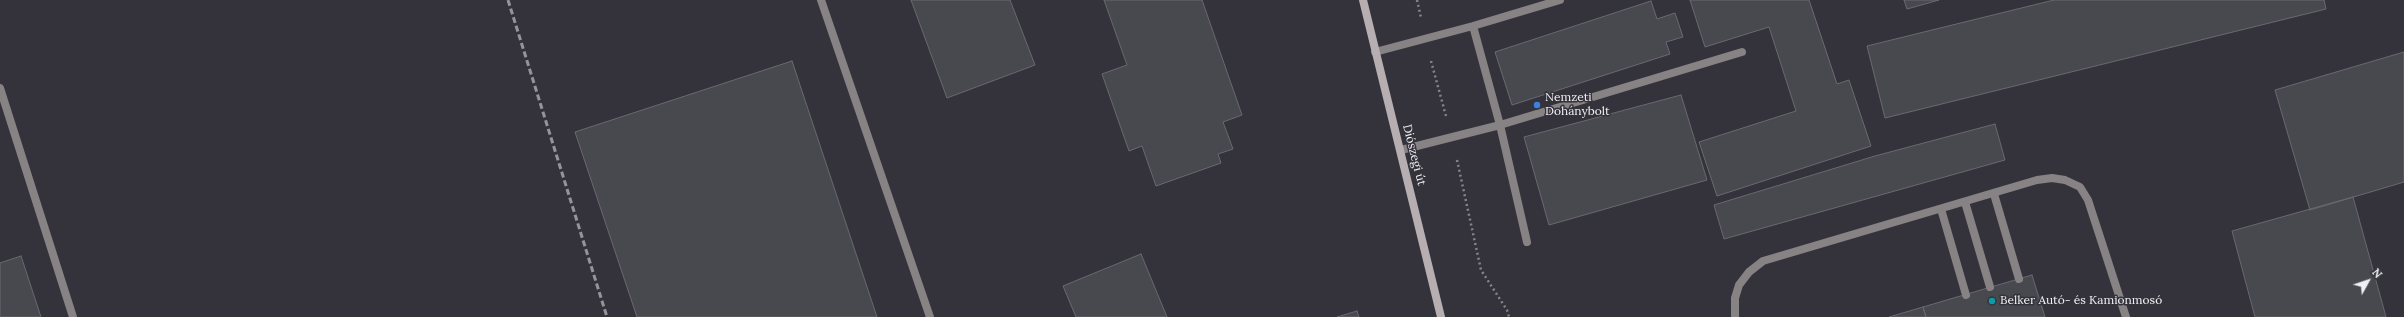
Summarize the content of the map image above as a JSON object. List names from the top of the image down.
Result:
{
  "streets": {
    "main road": ["Diószegi út"]
  },
  "places": ["Nemzeti Dohánybolt", "Belker Autó- és Kamionmosó"],
  "north": "top right"
}
